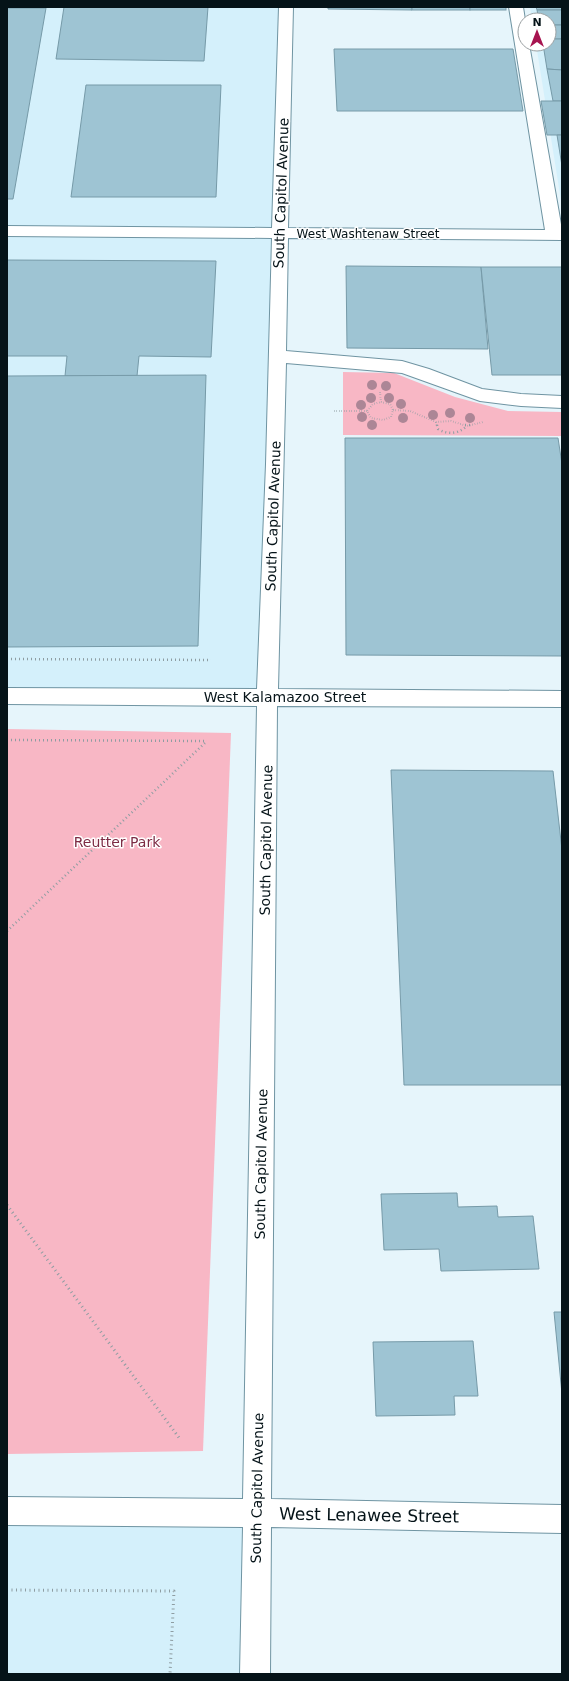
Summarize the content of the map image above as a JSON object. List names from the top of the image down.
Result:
{
  "streets": {
    "street": [
      "South Capitol Avenue",
      "West Washtenaw Street",
      "West Kalamazoo Street",
      "West Lenawee Street"
    ]
  },
  "crossings": [
    ["South Capitol Avenue", "West Washtenaw Street"],
    ["South Capitol Avenue", "West Kalamazoo Street"],
    ["South Capitol Avenue", "West Lenawee Street"]
  ],
  "parks": ["Reutter Park"],
  "north": "top"
}
